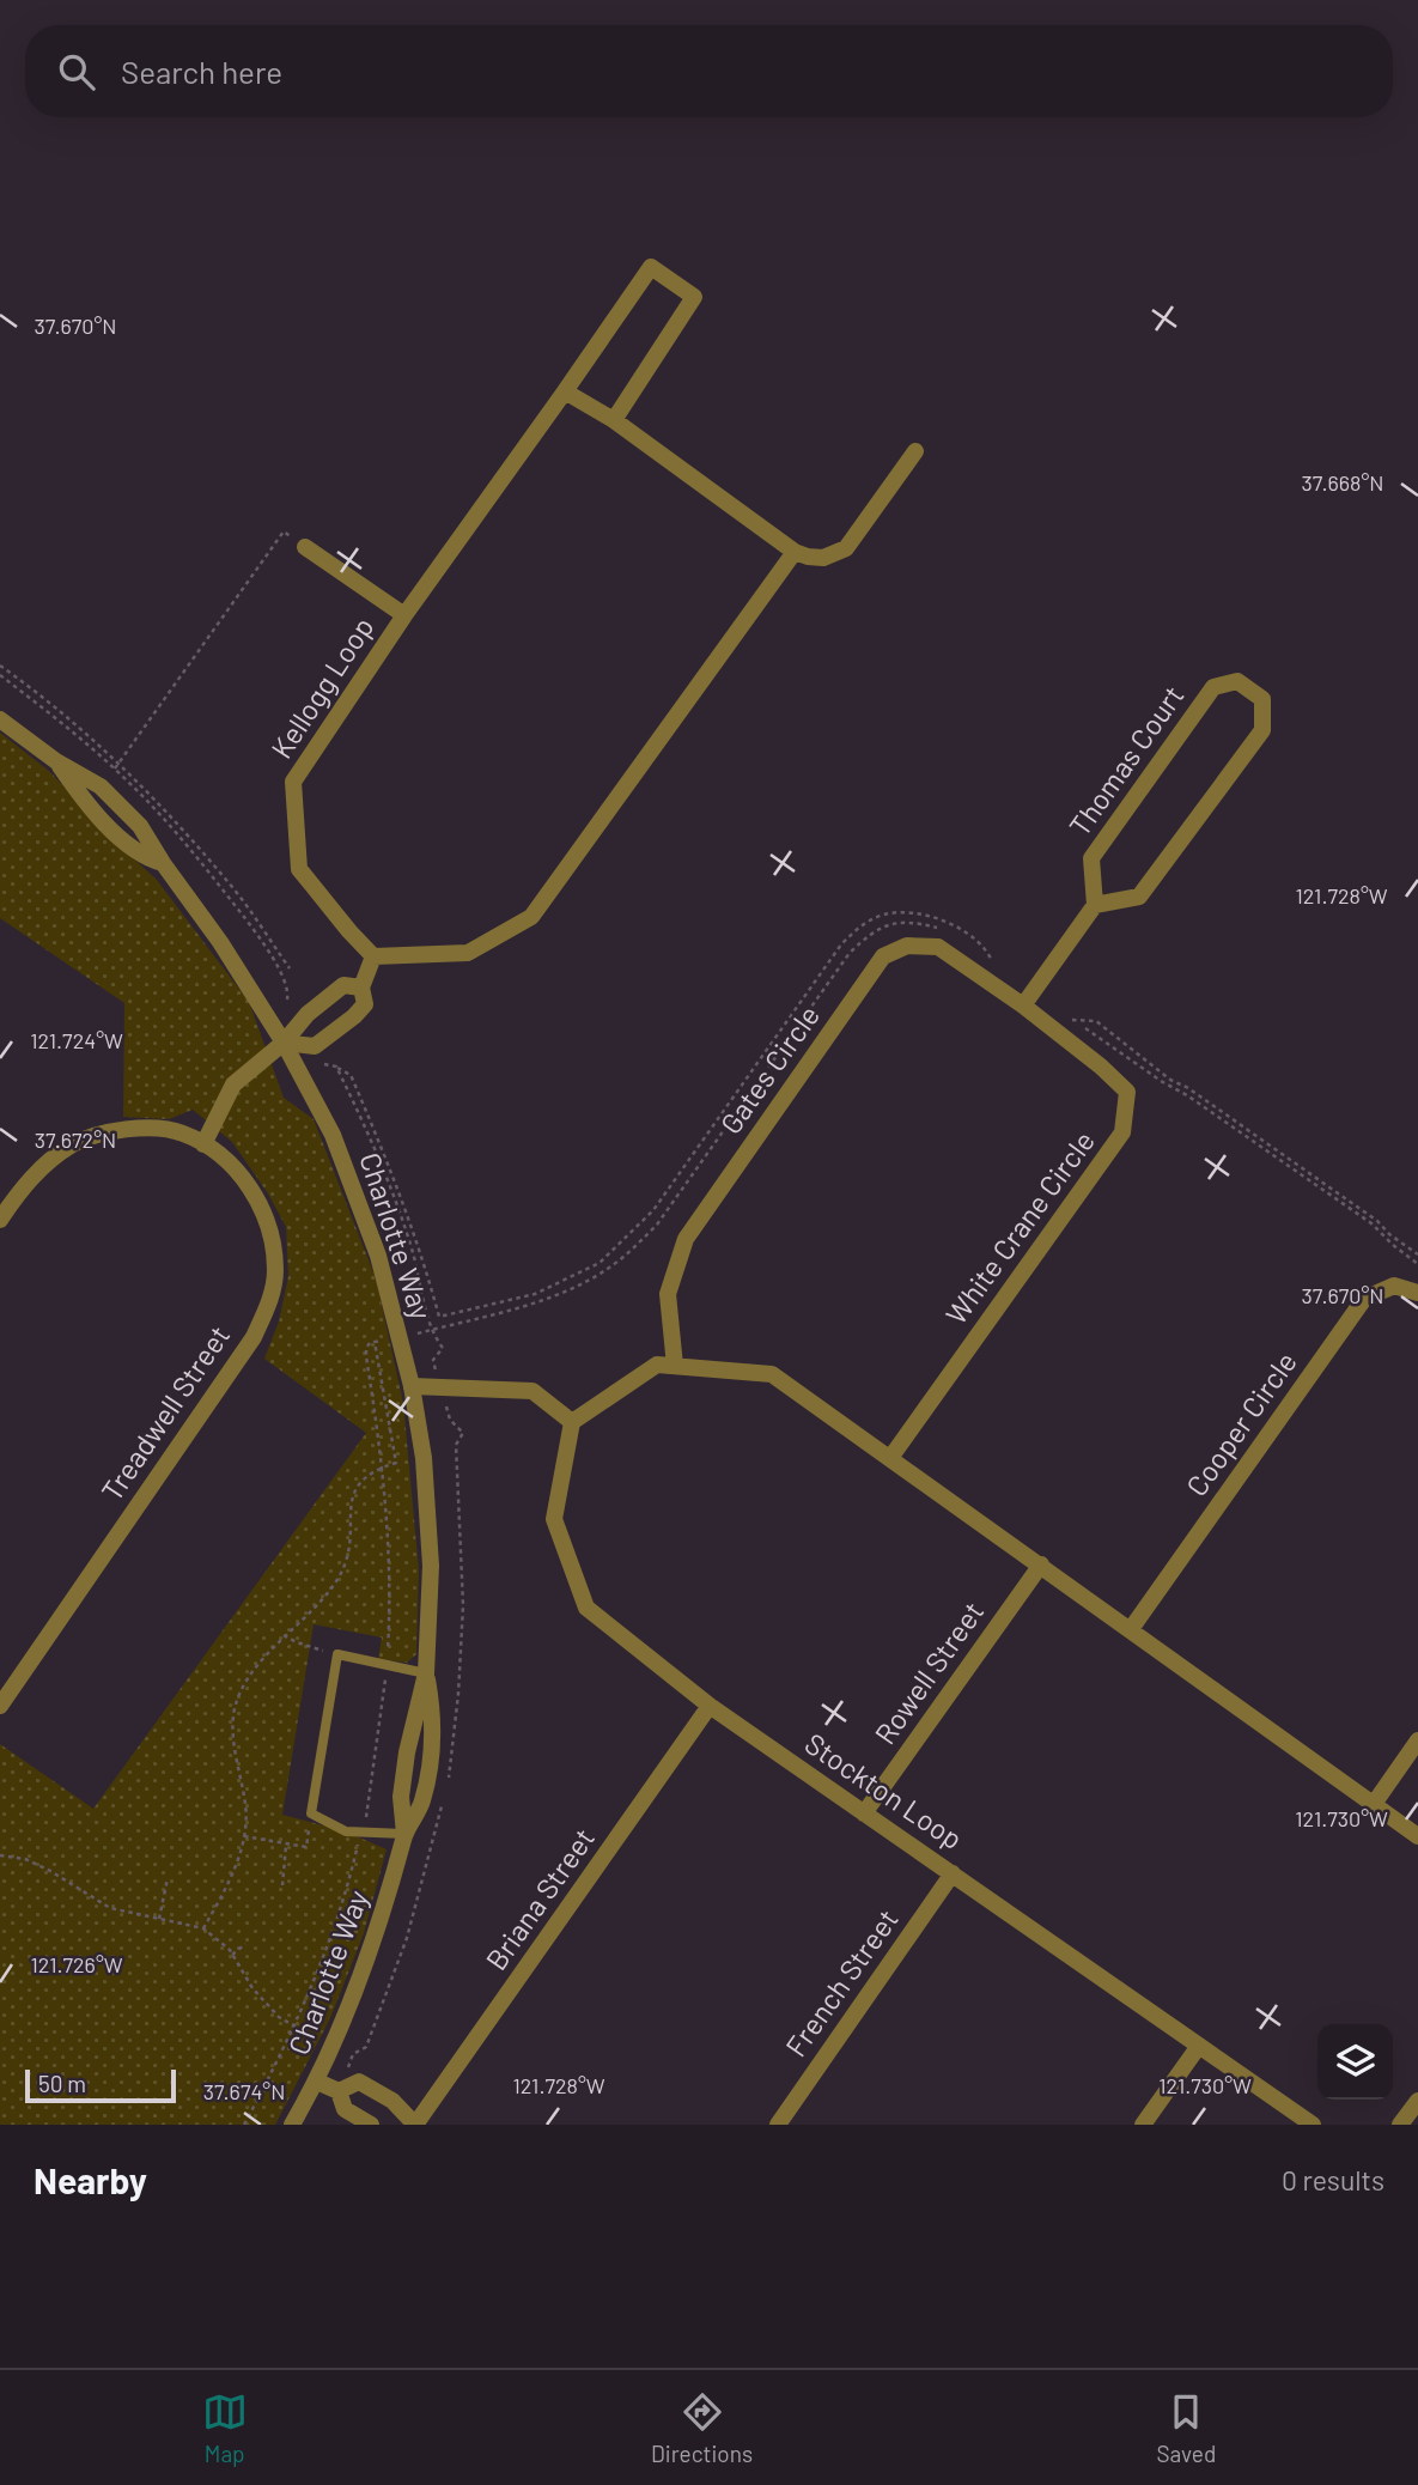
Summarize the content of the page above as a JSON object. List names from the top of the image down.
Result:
{
  "streets": {
    "street": [
      "Kellogg Loop",
      "Thomas Court",
      "Gates Circle",
      "White Crane Circle",
      "Charlotte Way",
      "Treadwell Street",
      "Cooper Circle",
      "Rowell Street",
      "Stockton Loop",
      "Briana Street",
      "French Street"
    ]
  },
  "crossings": [
    ["Gates Circle", "White Crane Circle"],
    ["Rowell Street", "Stockton Loop"],
    ["Stockton Loop", "Briana Street"],
    ["Stockton Loop", "French Street"]
  ],
  "scale_bar": "50 m",
  "page": {
    "search": "Search here",
    "scale": "50 m",
    "heading": ["Nearby", "0 results"],
    "nav": ["Map", "Directions", "Saved"]
  },
  "coordinates": [
    "37.670°N",
    "37.668°N",
    "121.728°W",
    "121.724°W",
    "37.672°N",
    "121.730°W",
    "121.726°W",
    "37.674°N"
  ]
}
